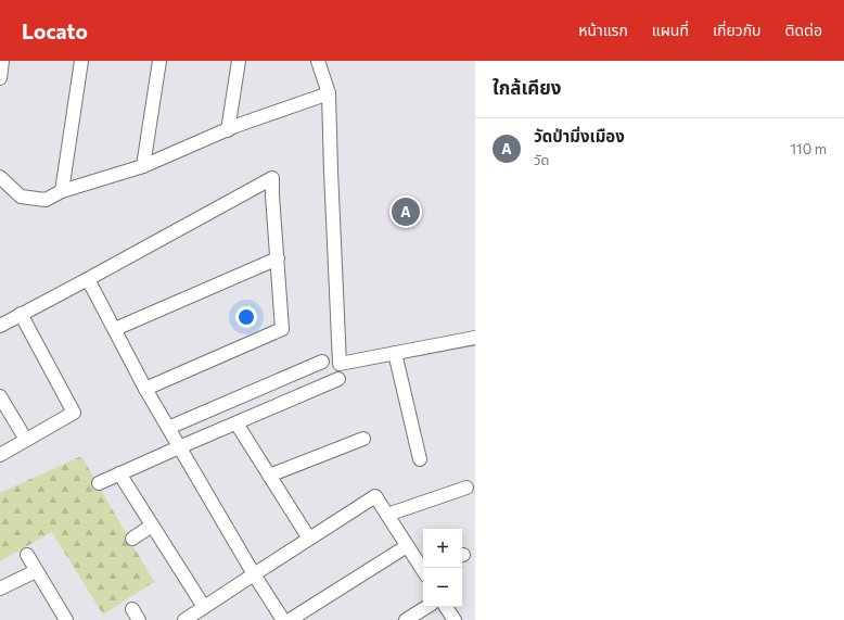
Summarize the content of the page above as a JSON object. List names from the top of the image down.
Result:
{
  "page": {
    "header": "Locato",
    "nav": [
      "หน้าแรก",
      "แผนที่",
      "เกี่ยวกับ",
      "ติดต่อ"
    ],
    "heading": "ใกล้เคียง",
    "list": [
      {
        "mark": "A",
        "name": "วัดป่ามิ่งเมือง",
        "note": "วัด",
        "value": "110 m"
      }
    ],
    "pins": "A",
    "map_buttons": ["+", "−"]
  }
}
